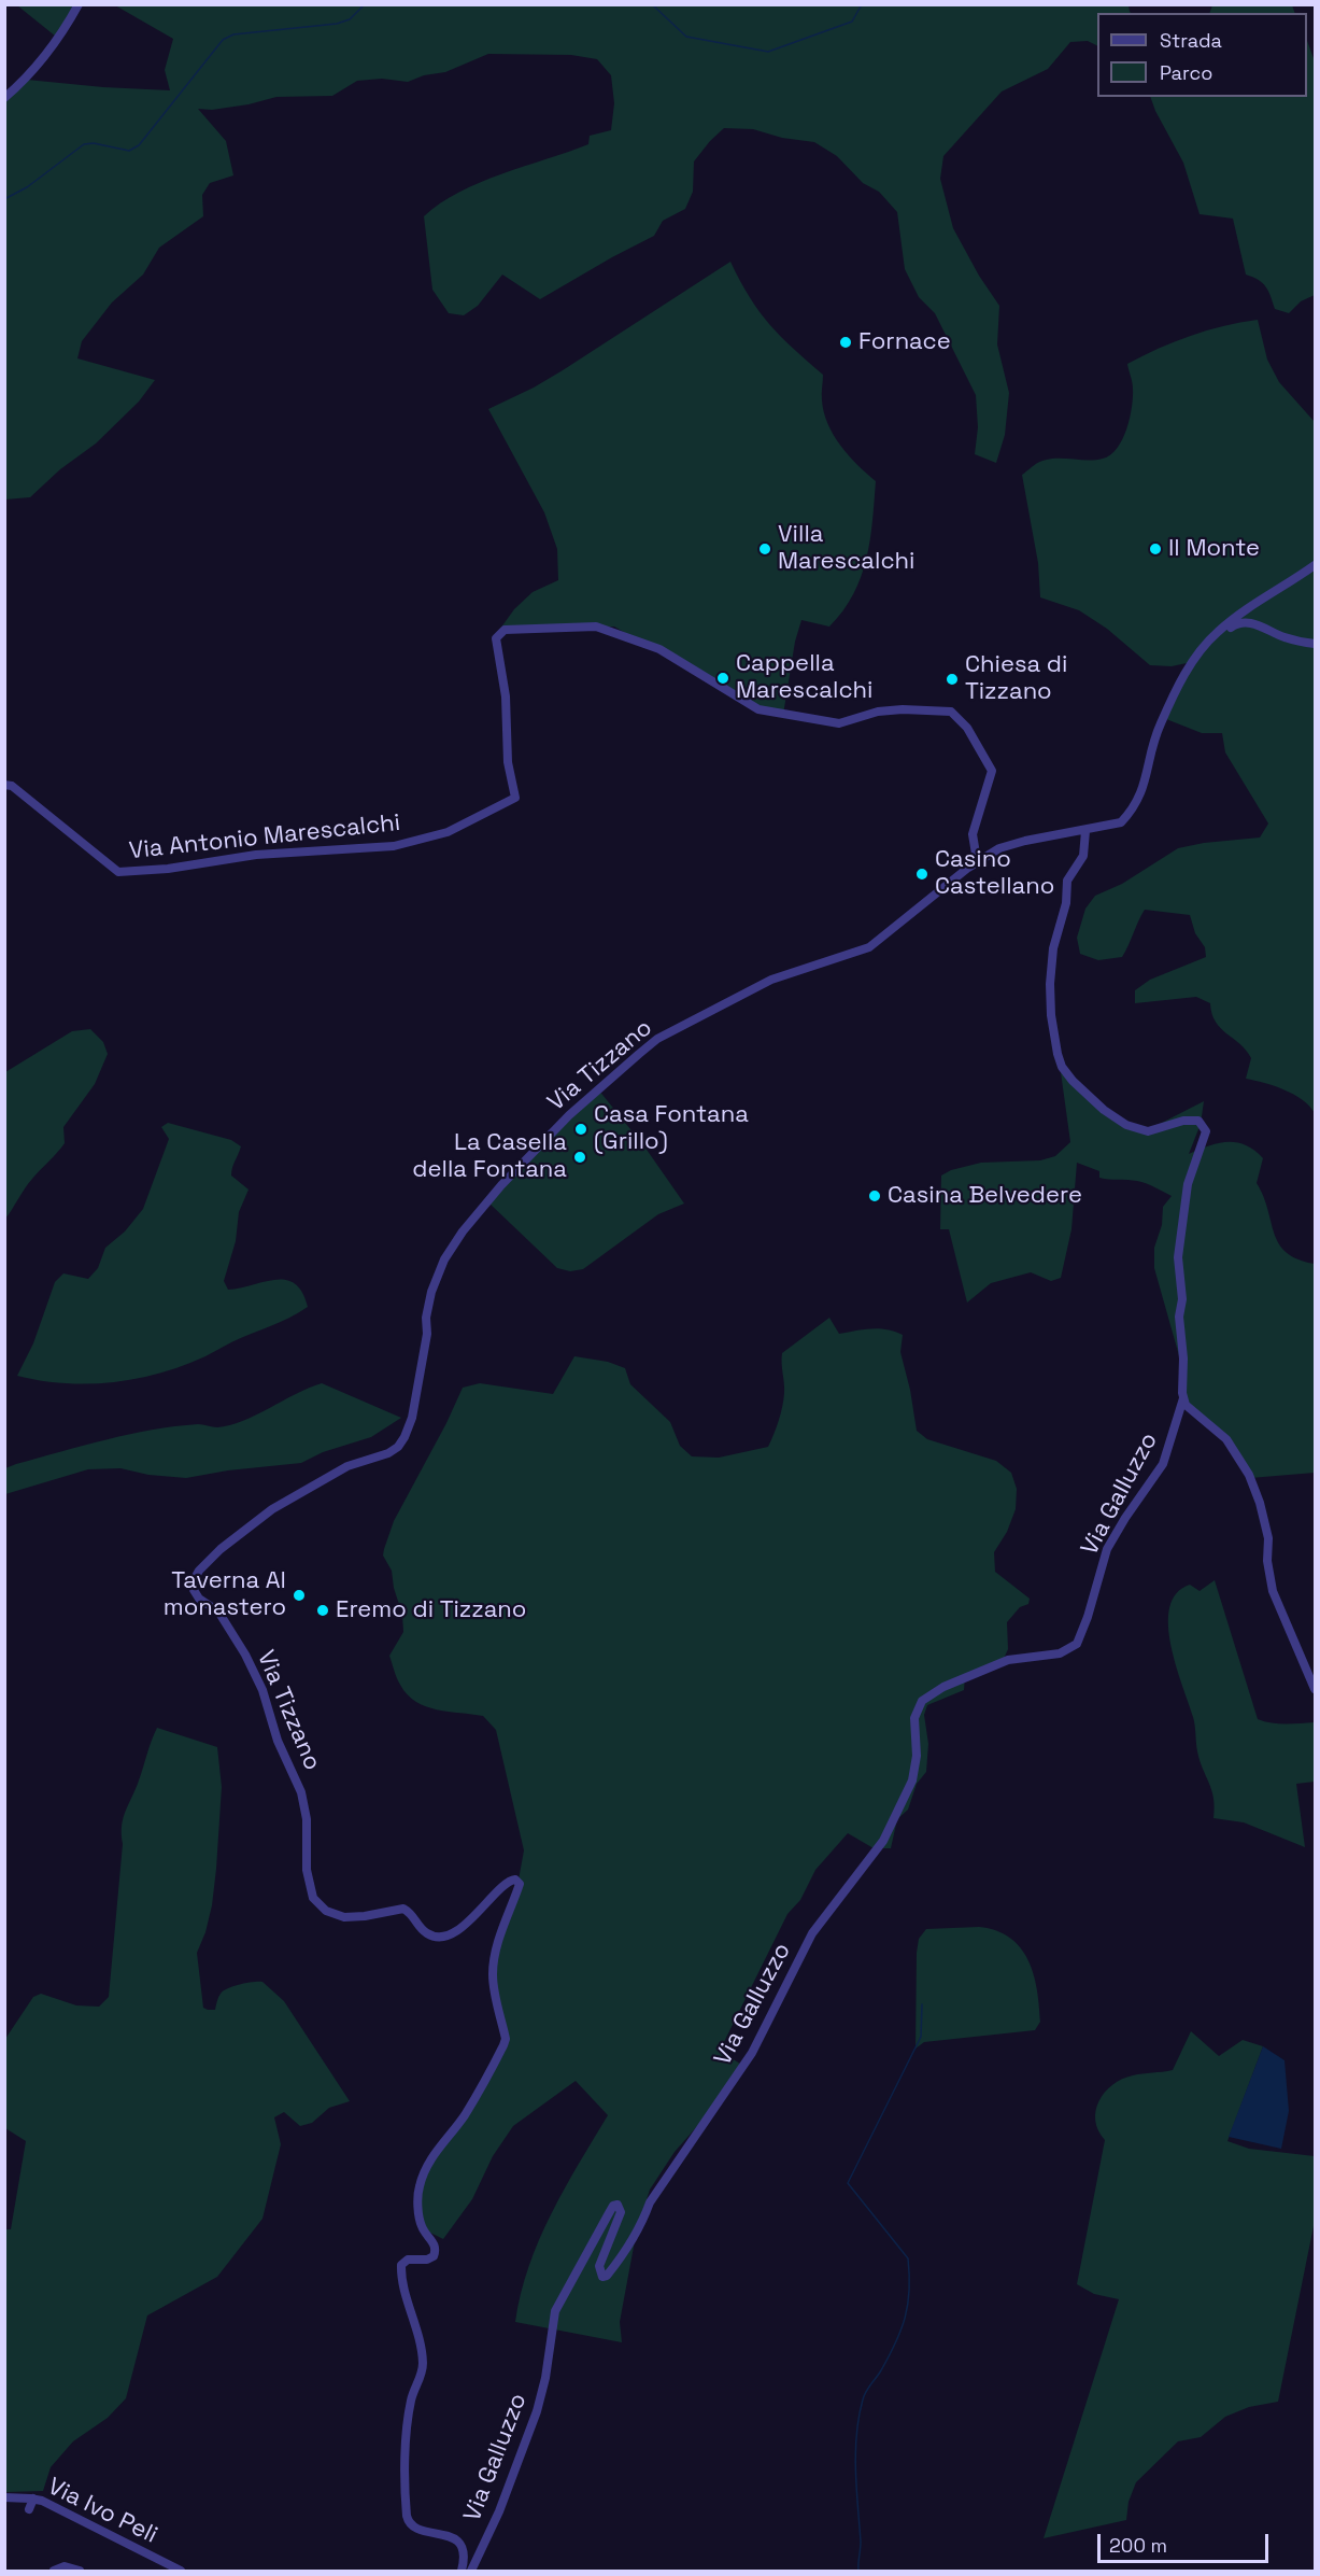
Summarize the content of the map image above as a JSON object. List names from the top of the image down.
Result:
{
  "streets": {
    "street": [
      "Via Antonio Marescalchi",
      "Via Tizzano",
      "Via Galluzzo",
      "Via Ivo Peli"
    ]
  },
  "crossings": [
    ["Via Antonio Marescalchi", "Via Tizzano"]
  ],
  "places": [
    "Fornace",
    "Villa Marescalchi",
    "Il Monte",
    "Cappella Marescalchi",
    "Chiesa di Tizzano",
    "Casino Castellano",
    "Casa Fontana (Grillo)",
    "La Casella della Fontana",
    "Casina Belvedere",
    "Taverna Al monastero",
    "Eremo di Tizzano"
  ],
  "legend": ["Strada", "Parco"],
  "scale_bar": "200 m"
}
